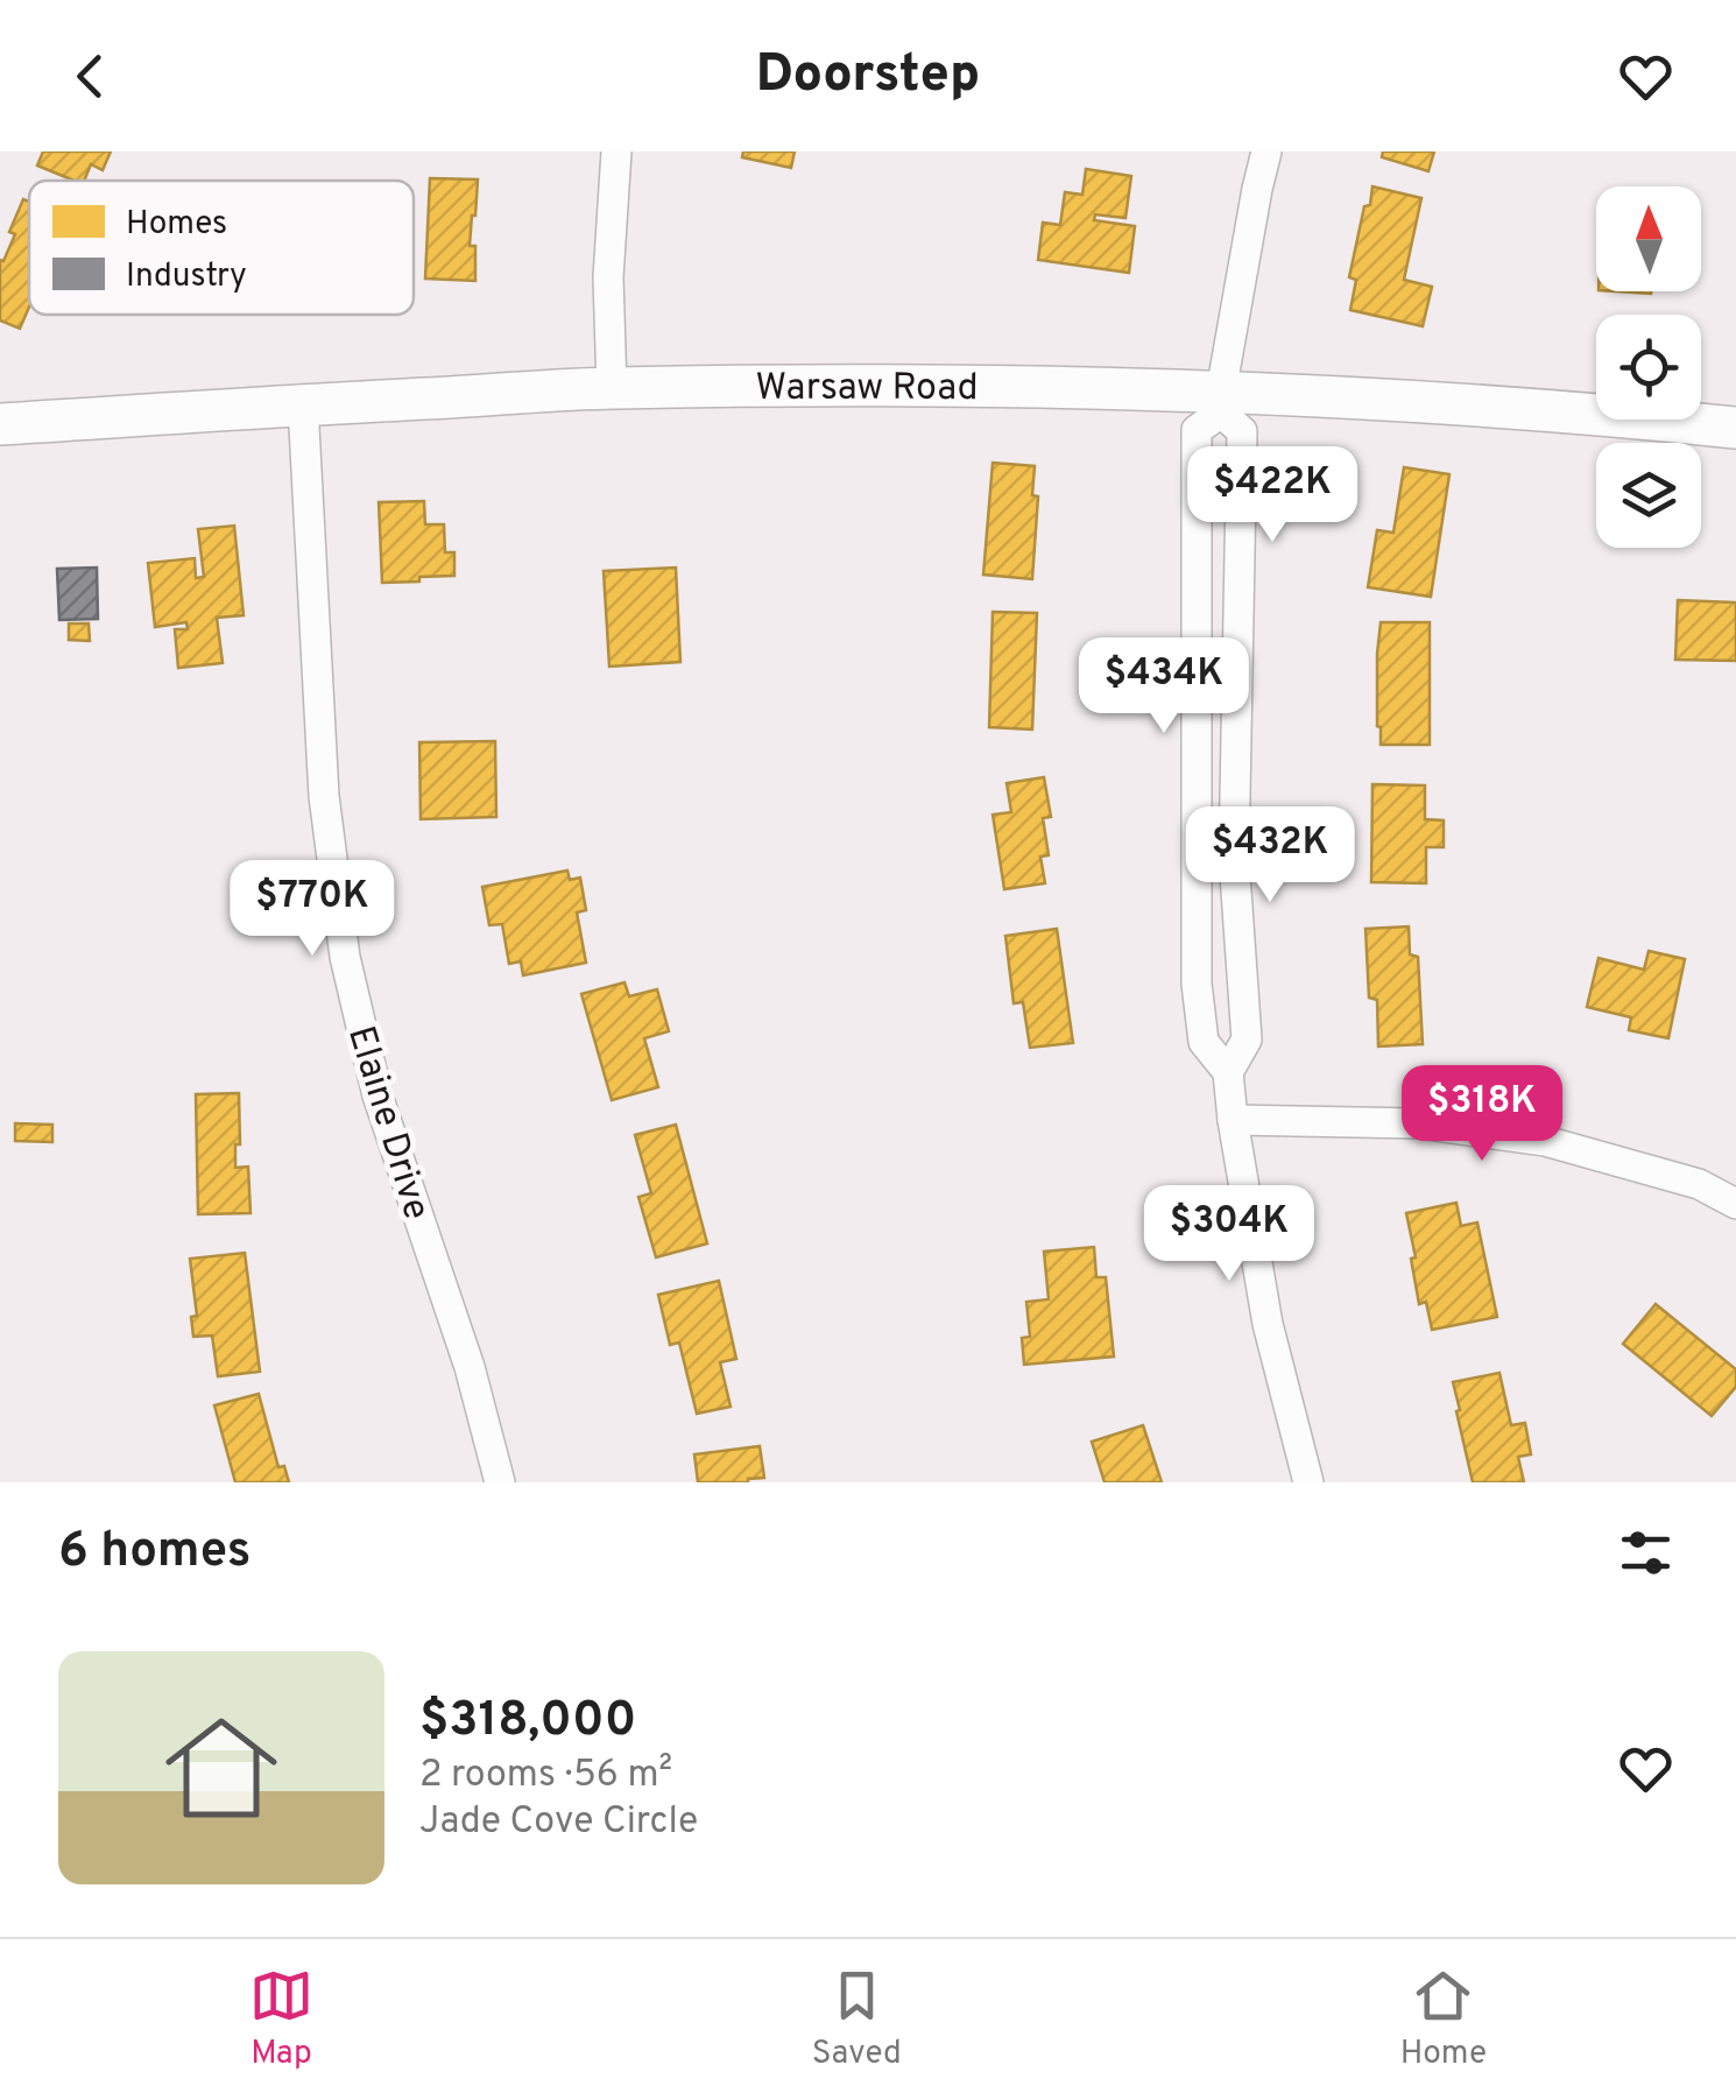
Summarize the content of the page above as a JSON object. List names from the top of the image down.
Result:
{
  "streets": {
    "street": ["Warsaw Road", "Elaine Drive"]
  },
  "crossings": [
    ["Warsaw Road", "Elaine Drive"]
  ],
  "legend": ["Homes", "Industry"],
  "north": "top",
  "page": {
    "header": "Doorstep",
    "price": [
      "$422K",
      "$434K",
      "$432K",
      "$770K",
      "$318K",
      "$304K"
    ],
    "heading": "6 homes",
    "list": [
      {
        "name": "$318,000",
        "note": "2 rooms · 56 m² · Jade Cove Circle"
      }
    ],
    "tabs": ["Map", "Saved", "Home"]
  }
}
